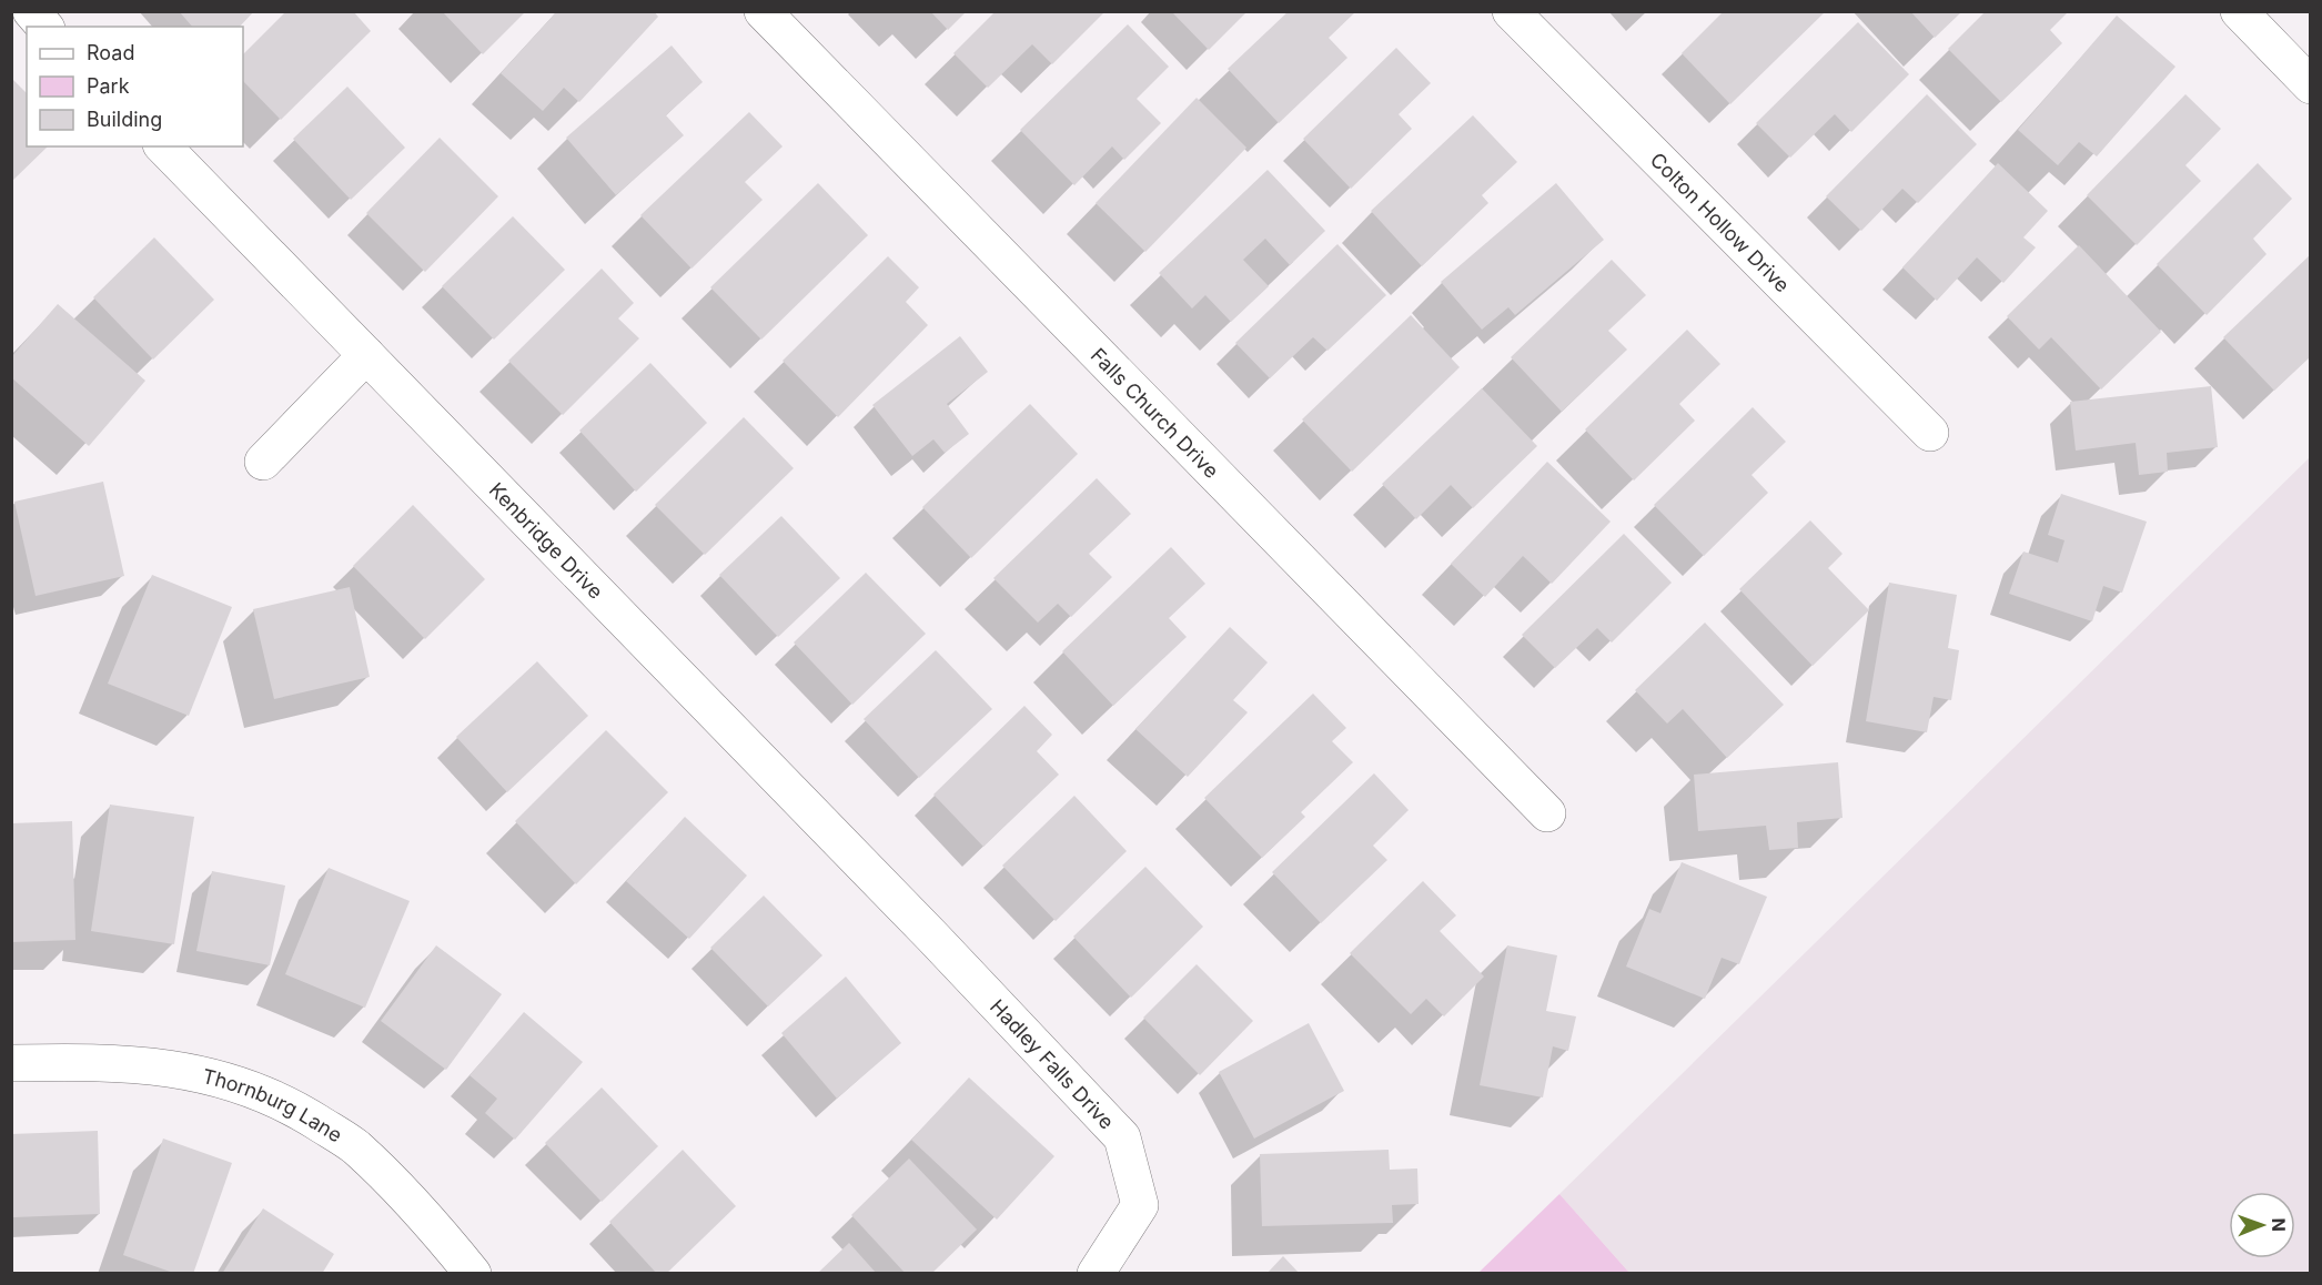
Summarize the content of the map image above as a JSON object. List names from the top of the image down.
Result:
{
  "streets": {
    "street": [
      "Colton Hollow Drive",
      "Falls Church Drive",
      "Kenbridge Drive",
      "Hadley Falls Drive",
      "Thornburg Lane"
    ]
  },
  "crossings": [
    ["Kenbridge Drive", "Hadley Falls Drive"]
  ],
  "legend": ["Road", "Park", "Building"],
  "north": "right"
}
